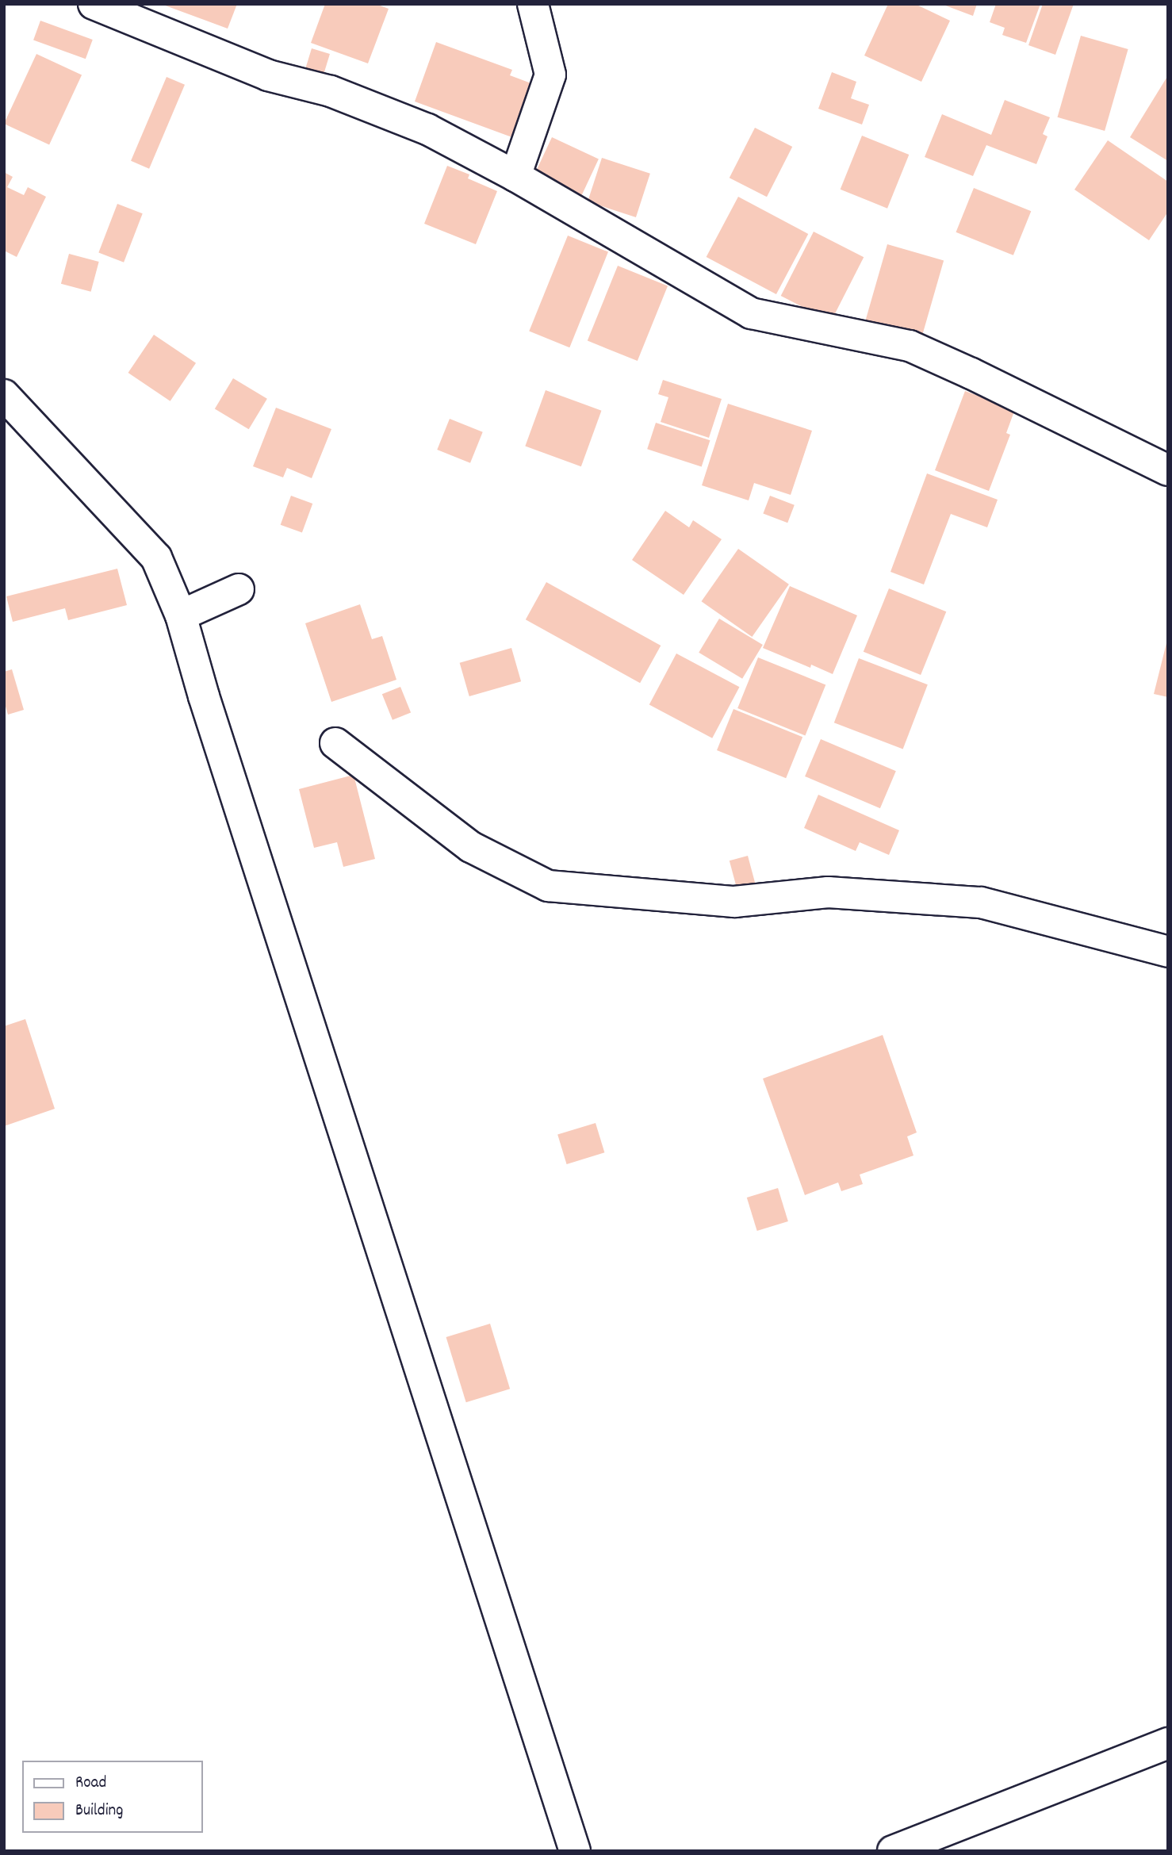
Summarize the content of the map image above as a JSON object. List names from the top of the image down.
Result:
{
  "legend": ["Road", "Building"]
}
